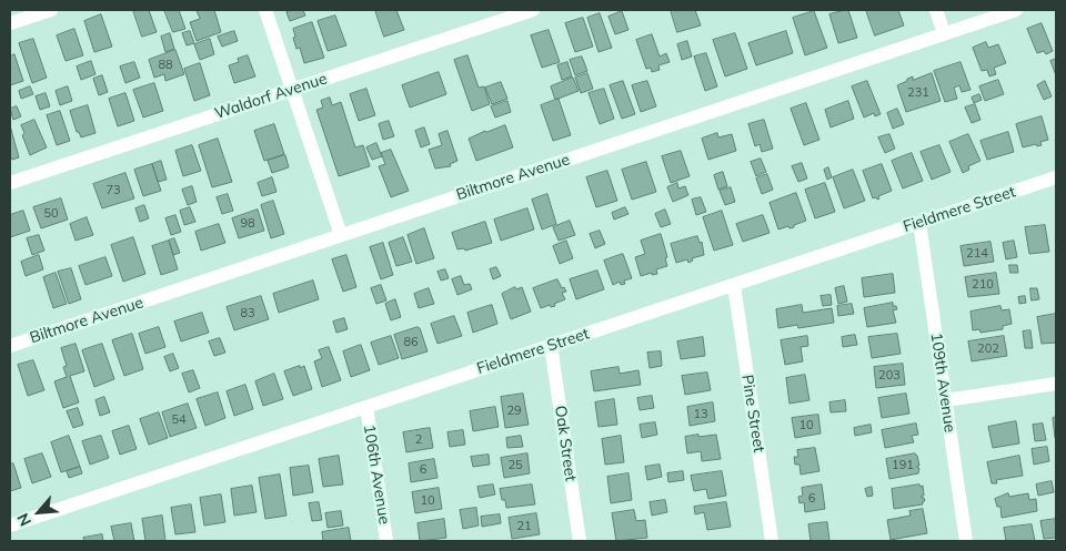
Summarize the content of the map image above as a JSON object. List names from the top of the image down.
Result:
{
  "streets": {
    "street": [
      "Waldorf Avenue",
      "Biltmore Avenue",
      "Fieldmere Street",
      "109th Avenue",
      "Pine Street",
      "Oak Street",
      "106th Avenue"
    ]
  },
  "crossings": [
    ["Fieldmere Street", "109th Avenue"],
    ["Fieldmere Street", "Pine Street"],
    ["Fieldmere Street", "Oak Street"],
    ["Fieldmere Street", "106th Avenue"]
  ],
  "house_numbers": [
    "88",
    "231",
    "73",
    "50",
    "98",
    "214",
    "210",
    "83",
    "86",
    "202",
    "203",
    "29",
    "13",
    "54",
    "10",
    "2",
    "25",
    "191",
    "6",
    "6",
    "10",
    "21"
  ],
  "north": "bottom left"
}
